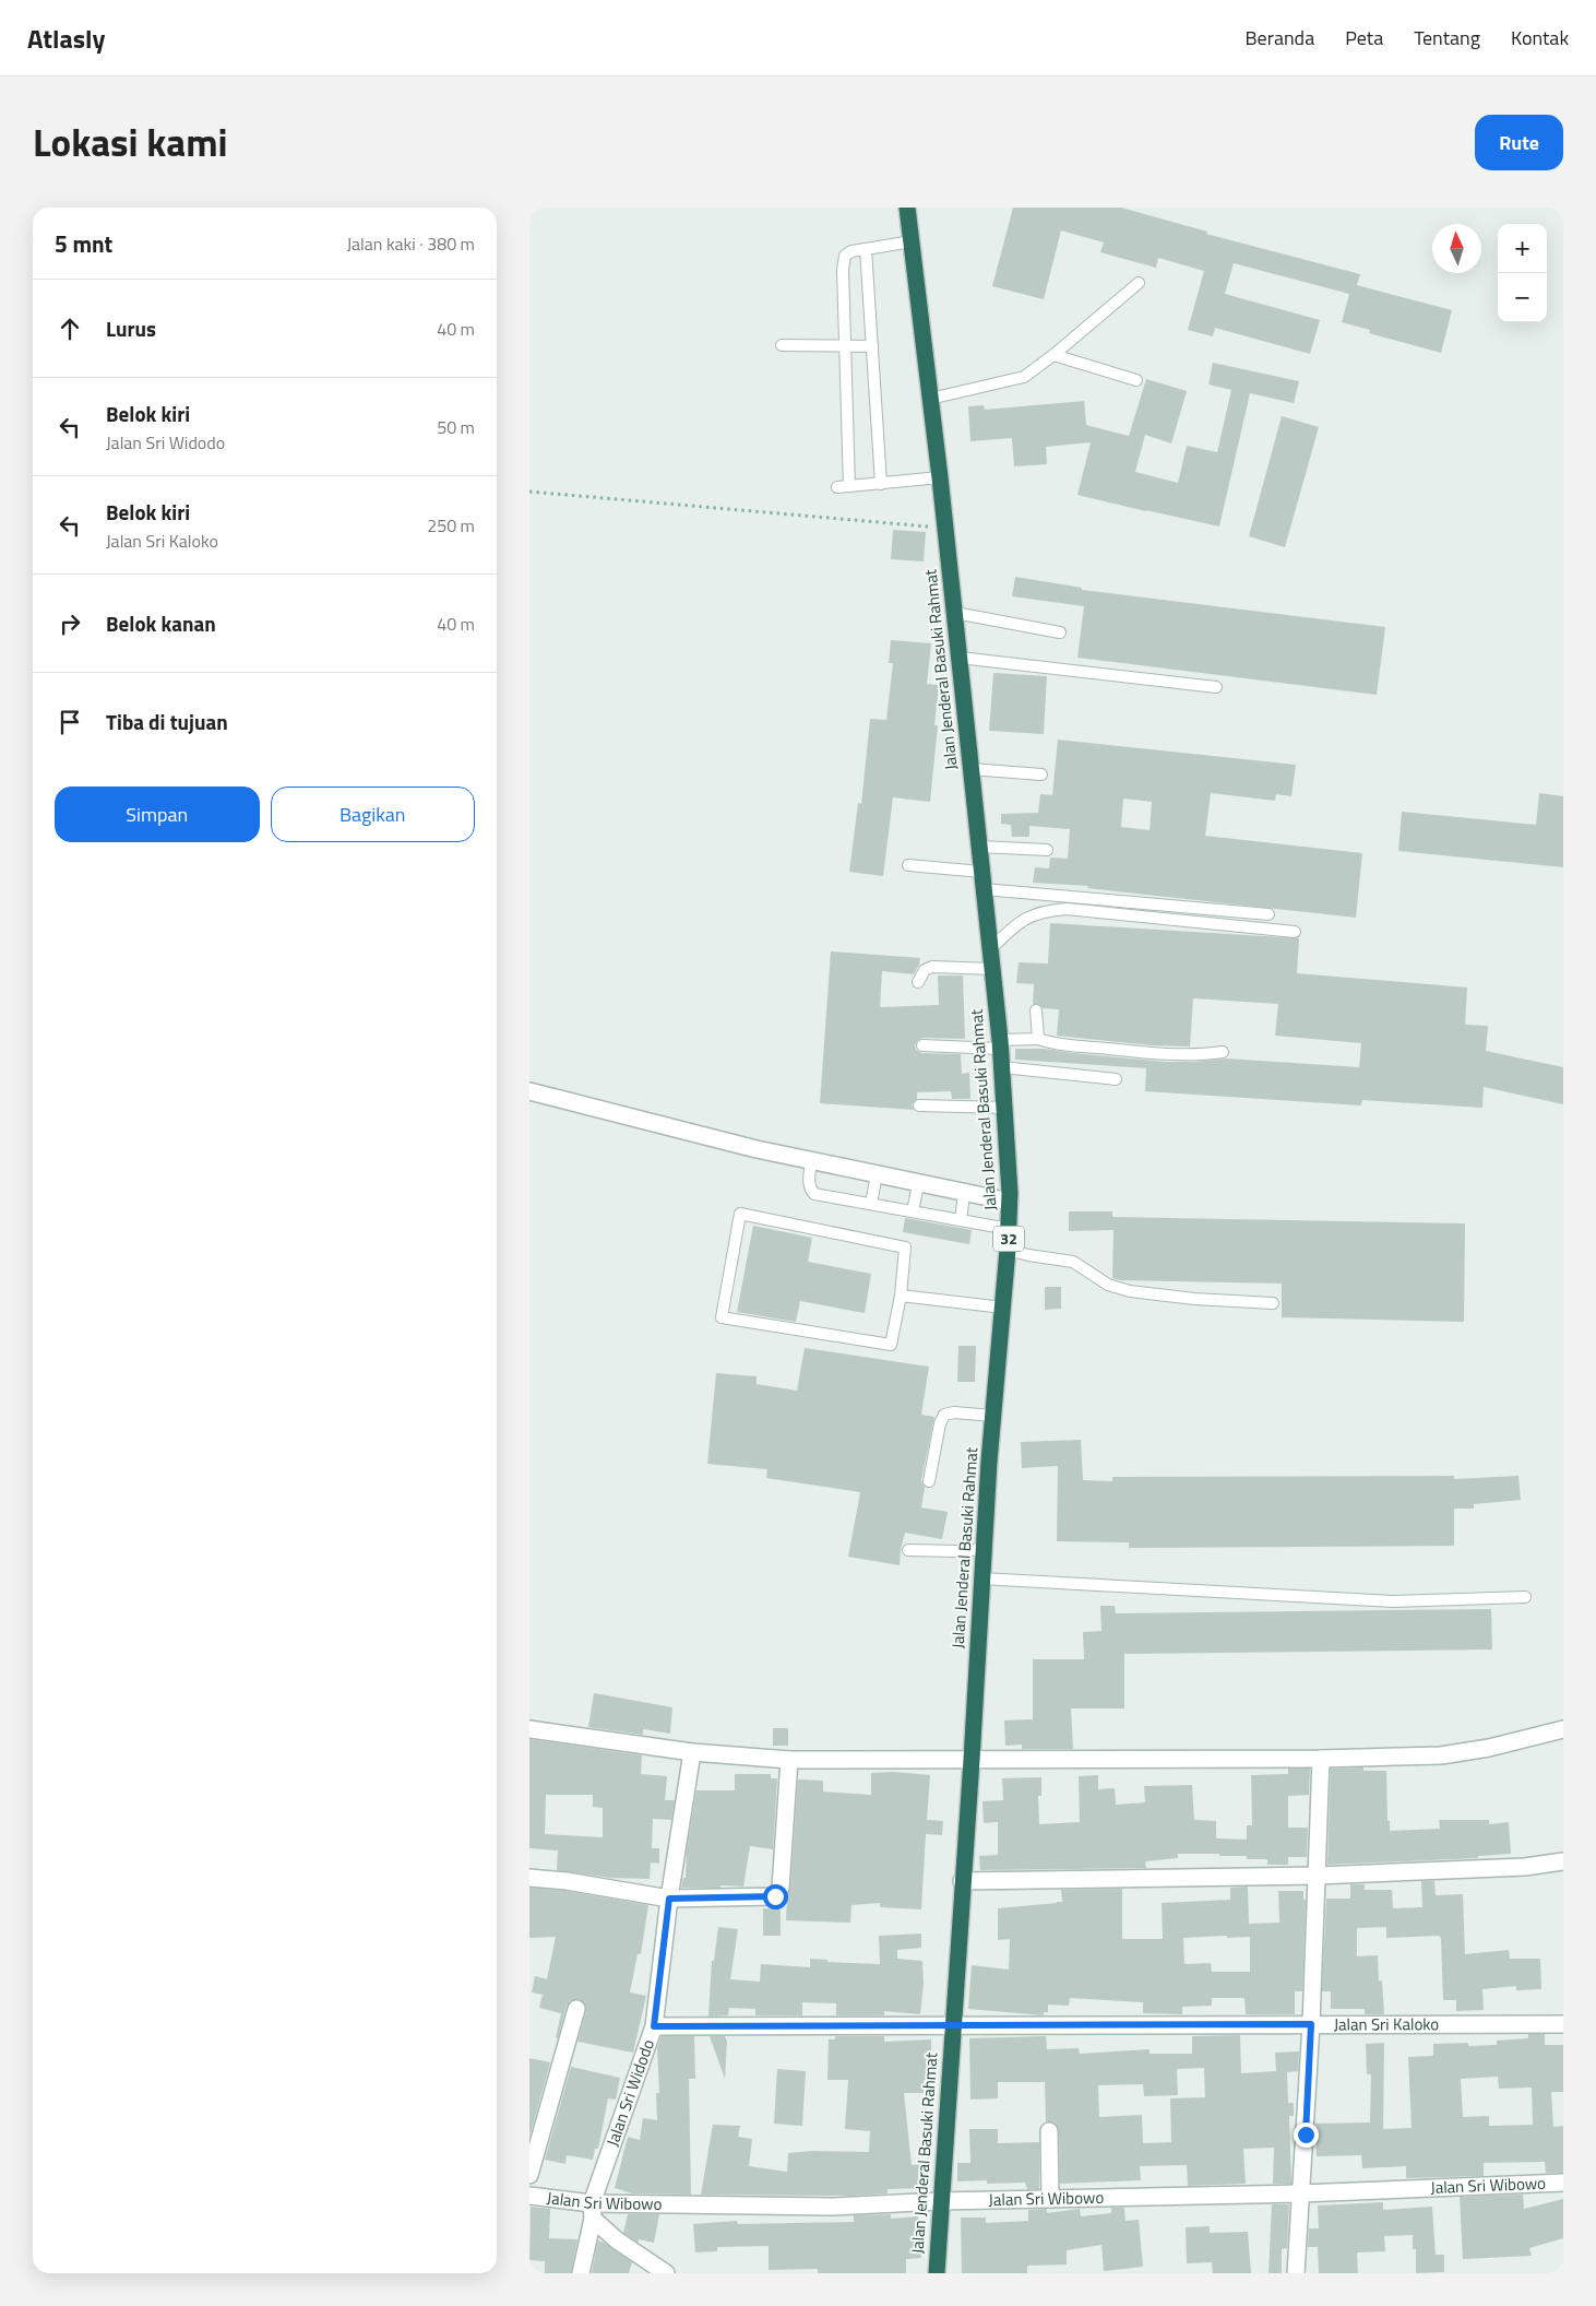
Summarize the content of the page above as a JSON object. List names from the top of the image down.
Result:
{
  "streets": {
    "highway": ["Jalan Jenderal Basuki Rahmat", "32"],
    "street": ["Jalan Sri Kaloko", "Jalan Sri Widodo", "Jalan Sri Wibowo"]
  },
  "crossings": [
    ["Jalan Jenderal Basuki Rahmat", "Jalan Sri Kaloko"],
    ["Jalan Jenderal Basuki Rahmat", "Jalan Sri Wibowo"],
    ["Jalan Sri Kaloko", "Jalan Sri Widodo"],
    ["Jalan Sri Widodo", "Jalan Sri Wibowo"]
  ],
  "north": "top",
  "page": {
    "header": "Atlasly",
    "nav": [
      "Beranda",
      "Peta",
      "Tentang",
      "Kontak"
    ],
    "title": "Lokasi kami",
    "buttons": [
      "Rute",
      ["Simpan", "Bagikan"]
    ],
    "heading": ["5 mnt", "Jalan kaki · 380 m"],
    "map_buttons": ["+", "−"],
    "list": [
      ["Lurus", "40 m"],
      ["Belok kiri", "Jalan Sri Widodo", "50 m"],
      ["Belok kiri", "Jalan Sri Kaloko", "250 m"],
      ["Belok kanan", "40 m"],
      "Tiba di tujuan"
    ]
  }
}
